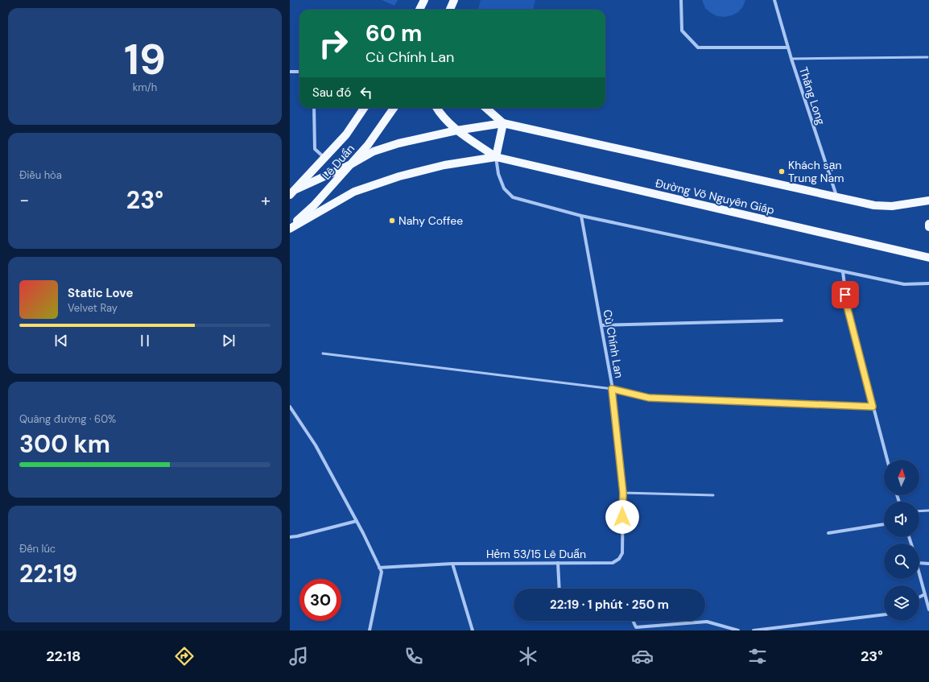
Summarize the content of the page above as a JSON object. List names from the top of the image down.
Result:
{
  "streets": {
    "main road": ["Lê Duẩn", "Đường Võ Nguyên Giáp"],
    "street": ["Thăng Long", "Cù Chính Lan", "Hẻm 53/15 Lê Duẩn"]
  },
  "places": ["Khách sạn Trung Nam", "Nahy Coffee"],
  "north": "top",
  "page": {
    "tile": [
      ["19", "km/h"],
      "Điều hòa",
      ["Quãng đường · 60%", "300 km"],
      ["Đến lúc", "22:19"]
    ],
    "turn": ["60 m", "Cù Chính Lan"],
    "then": "Sau đó",
    "heat": ["−", "23°", "+"],
    "song": ["Static Love", "Velvet Ray"],
    "limit": "30",
    "trip": "22:19 · 1 phút · 250 m",
    "tabs": ["22:18", "23°"]
  }
}
